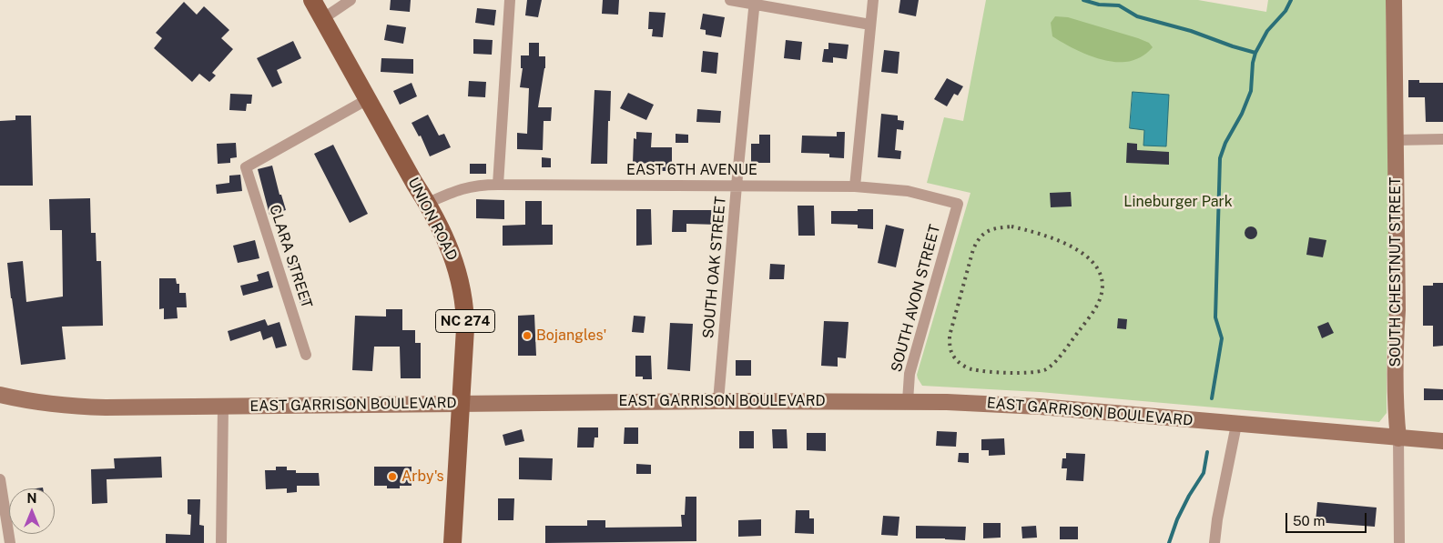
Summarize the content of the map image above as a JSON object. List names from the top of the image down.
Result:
{
  "streets": {
    "main road": [
      "UNION ROAD",
      "SOUTH CHESTNUT STREET",
      "NC 274",
      "EAST GARRISON BOULEVARD"
    ],
    "street": [
      "EAST 6TH AVENUE",
      "CLARA STREET",
      "SOUTH OAK STREET",
      "SOUTH AVON STREET"
    ]
  },
  "crossings": [
    ["EAST 6TH AVENUE", "UNION ROAD"],
    ["EAST 6TH AVENUE", "SOUTH OAK STREET"],
    ["EAST 6TH AVENUE", "SOUTH AVON STREET"],
    ["UNION ROAD", "CLARA STREET"],
    ["UNION ROAD", "EAST GARRISON BOULEVARD"],
    ["SOUTH OAK STREET", "EAST GARRISON BOULEVARD"],
    ["SOUTH CHESTNUT STREET", "EAST GARRISON BOULEVARD"],
    ["SOUTH AVON STREET", "EAST GARRISON BOULEVARD"]
  ],
  "parks": ["Lineburger Park"],
  "places": ["Bojangles'", "Arby's"],
  "scale_bar": "50 m",
  "north": "top"
}
